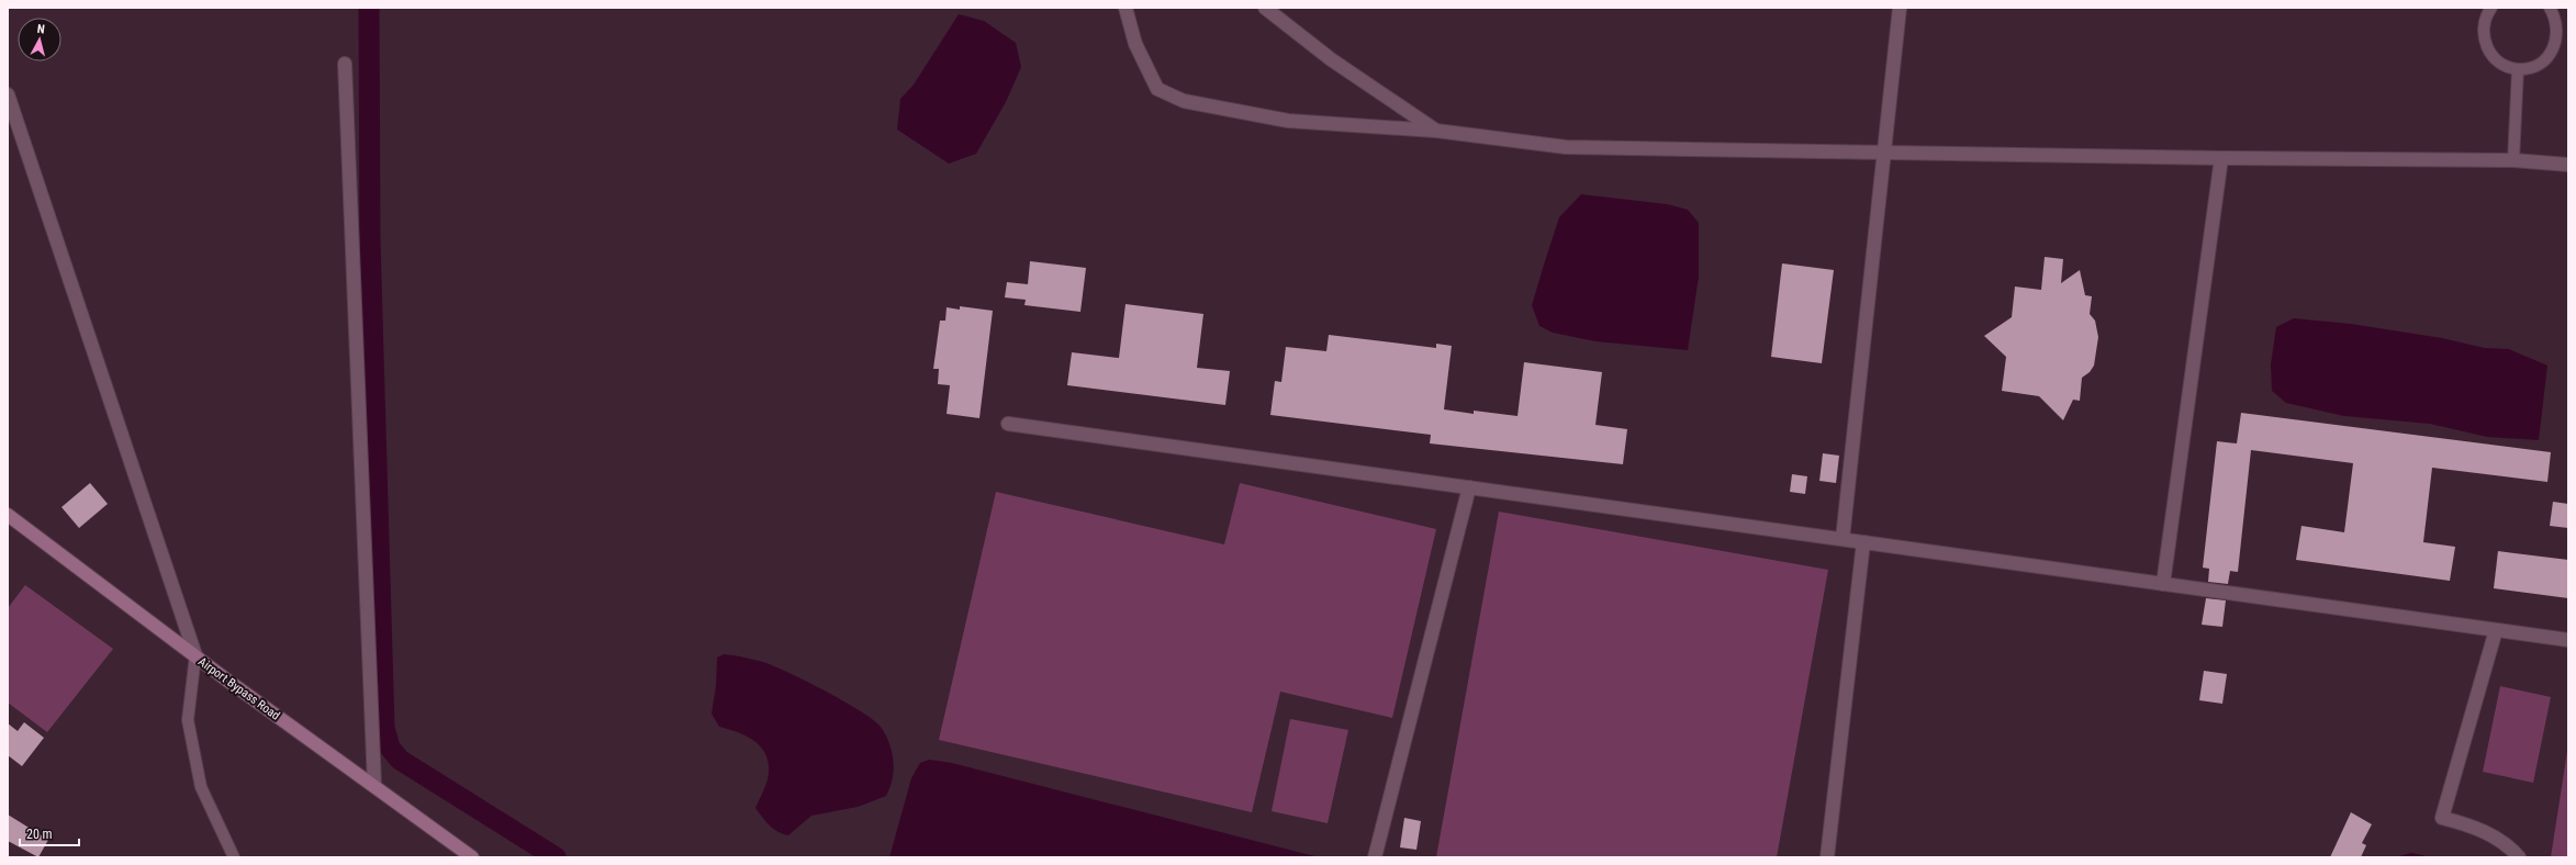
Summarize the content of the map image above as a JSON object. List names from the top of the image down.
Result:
{
  "streets": {
    "street": ["Airport Bypass Road"]
  },
  "scale_bar": "20 m",
  "north": "top"
}
